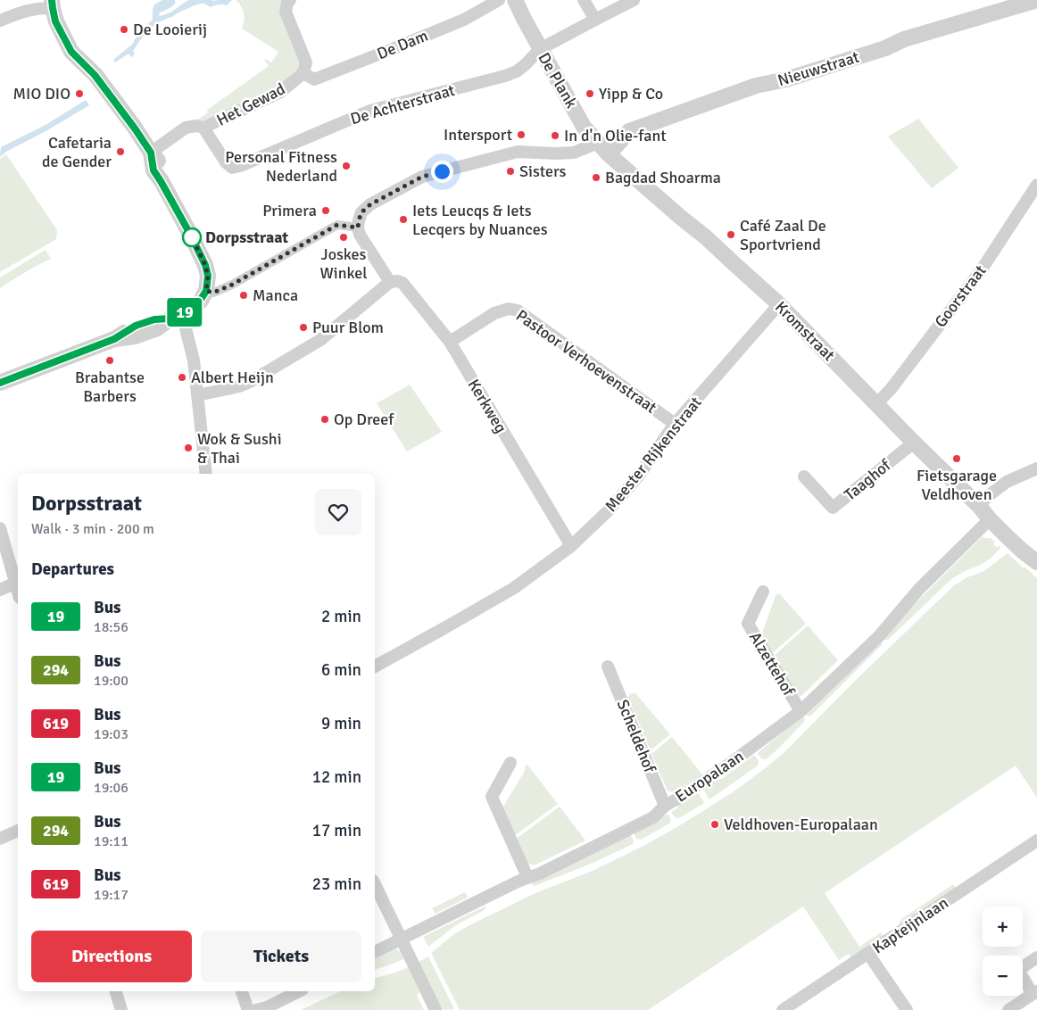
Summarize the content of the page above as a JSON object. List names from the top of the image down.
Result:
{
  "streets": {
    "street": [
      "De Dam",
      "Nieuwstraat",
      "De Plank",
      "Het Gewad",
      "De Achterstraat",
      "Goorstraat",
      "Kromstraat",
      "Pastoor Verhoevenstraat",
      "Kerkweg",
      "Meester Rijkenstraat",
      "Taaghof",
      "Alzettehof",
      "Scheldehof",
      "Europalaan",
      "Kapteijnlaan"
    ]
  },
  "crossings": [
    ["De Dam", "Het Gewad"],
    ["Nieuwstraat", "De Plank"],
    ["Nieuwstraat", "Kromstraat"],
    ["De Plank", "De Achterstraat"],
    ["De Plank", "Kromstraat"],
    ["Het Gewad", "De Achterstraat"],
    ["Goorstraat", "Kromstraat"],
    ["Kromstraat", "Meester Rijkenstraat"],
    ["Kromstraat", "Taaghof"],
    ["Kromstraat", "Europalaan"],
    ["Pastoor Verhoevenstraat", "Kerkweg"],
    ["Pastoor Verhoevenstraat", "Meester Rijkenstraat"],
    ["Kerkweg", "Meester Rijkenstraat"],
    ["Alzettehof", "Europalaan"],
    ["Scheldehof", "Europalaan"]
  ],
  "places": [
    "De Looierij",
    "MIO DIO",
    "Yipp & Co",
    "Intersport",
    "In d'n Olie-fant",
    "Cafetaria de Gender",
    "Personal Fitness Nederland",
    "Sisters",
    "Bagdad Shoarma",
    "Primera",
    "Iets Leucqs & Iets Lecqers by Nuances",
    "Café Zaal De Sportvriend",
    "Dorpsstraat",
    "Joskes Winkel",
    "Manca",
    "Puur Blom",
    "Brabantse Barbers",
    "Albert Heijn",
    "Op Dreef",
    "Wok & Sushi & Thai",
    "Fietsgarage Veldhoven",
    "Veldhoven-Europalaan"
  ],
  "lines": ["bus line 19"],
  "page": {
    "on_map": "19",
    "heading": [
      ["Dorpsstraat", "Walk · 3 min · 200 m"],
      "Departures"
    ],
    "list": [
      {
        "mark": "19",
        "name": "Bus",
        "note": "18:56",
        "value": "2 min"
      },
      {
        "mark": "294",
        "name": "Bus",
        "note": "19:00",
        "value": "6 min"
      },
      {
        "mark": "619",
        "name": "Bus",
        "note": "19:03",
        "value": "9 min"
      },
      {
        "mark": "19",
        "name": "Bus",
        "note": "19:06",
        "value": "12 min"
      },
      {
        "mark": "294",
        "name": "Bus",
        "note": "19:11",
        "value": "17 min"
      },
      {
        "mark": "619",
        "name": "Bus",
        "note": "19:17",
        "value": "23 min"
      }
    ],
    "map_buttons": ["+", "−"],
    "buttons": ["Directions", "Tickets"]
  }
}
